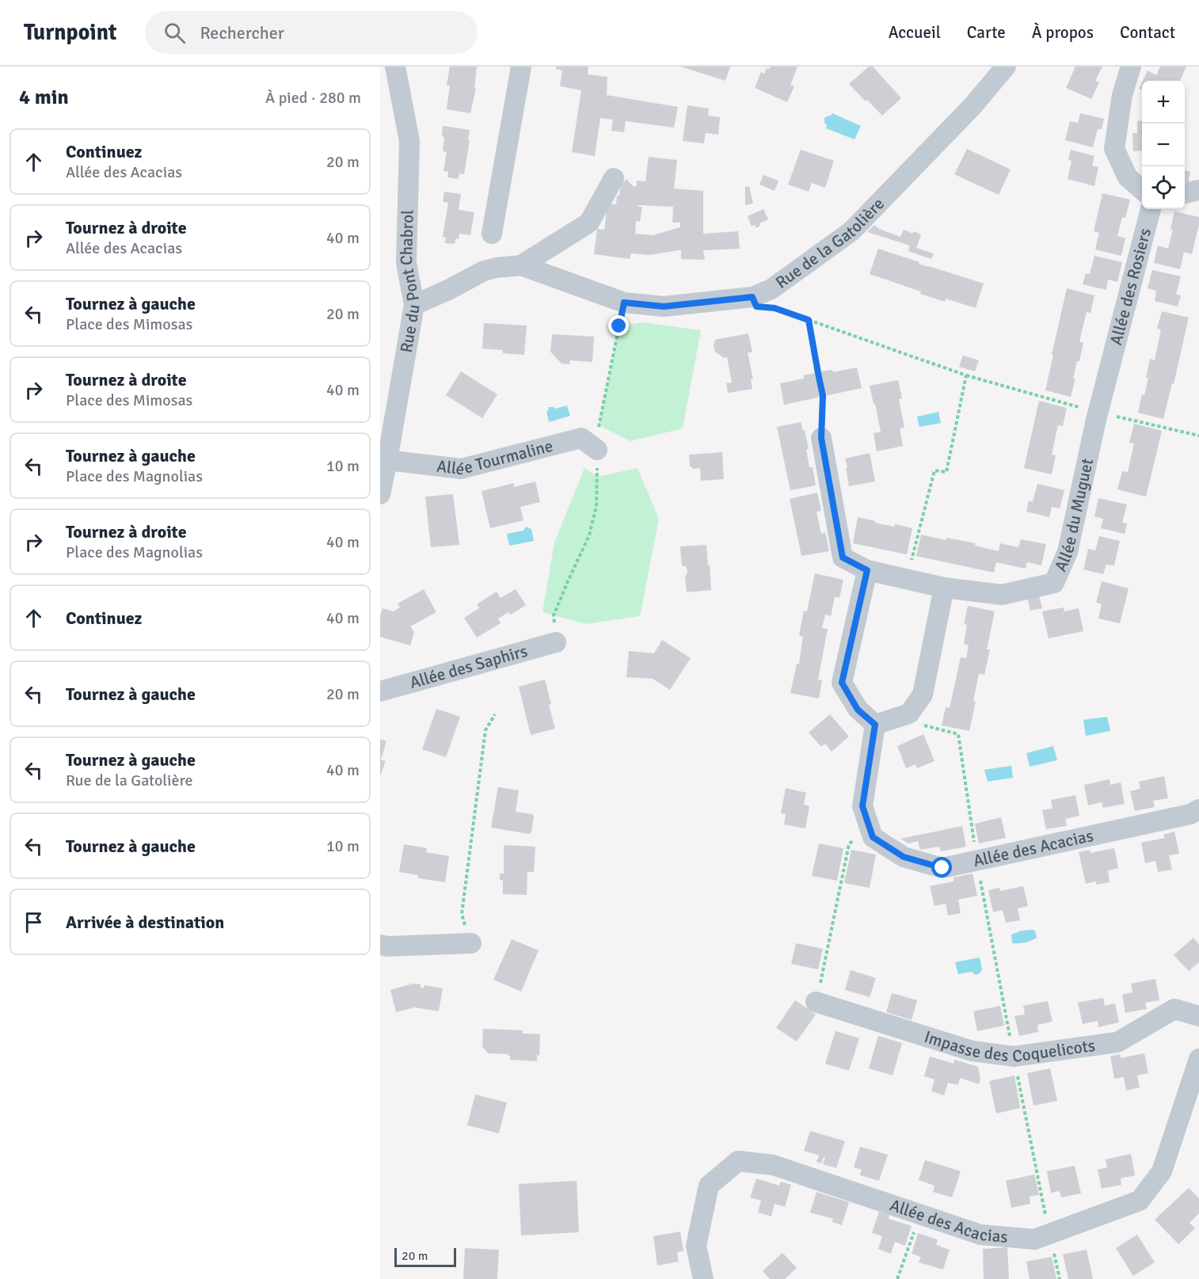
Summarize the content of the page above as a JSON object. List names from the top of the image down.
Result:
{
  "streets": {
    "street": [
      "Rue de la Gatolière",
      "Rue du Pont Chabrol",
      "Allée des Rosiers",
      "Allée Tourmaline",
      "Allée du Muguet",
      "Allée des Saphirs",
      "Allée des Acacias",
      "Impasse des Coquelicots"
    ]
  },
  "crossings": [
    ["Rue de la Gatolière", "Rue du Pont Chabrol"],
    ["Rue du Pont Chabrol", "Allée Tourmaline"],
    ["Allée des Rosiers", "Allée du Muguet"]
  ],
  "scale_bar": "20 m",
  "page": {
    "header": "Turnpoint",
    "search": "Rechercher",
    "nav": [
      "Accueil",
      "Carte",
      "À propos",
      "Contact"
    ],
    "heading": ["4 min", "À pied · 280 m"],
    "map_buttons": ["+", "−"],
    "list": [
      ["Continuez", "Allée des Acacias", "20 m"],
      ["Tournez à droite", "Allée des Acacias", "40 m"],
      ["Tournez à gauche", "Place des Mimosas", "20 m"],
      ["Tournez à droite", "Place des Mimosas", "40 m"],
      ["Tournez à gauche", "Place des Magnolias", "10 m"],
      ["Tournez à droite", "Place des Magnolias", "40 m"],
      ["Continuez", "40 m"],
      ["Tournez à gauche", "20 m"],
      ["Tournez à gauche", "Rue de la Gatolière", "40 m"],
      ["Tournez à gauche", "10 m"],
      "Arrivée à destination"
    ],
    "scale": "20 m"
  }
}
